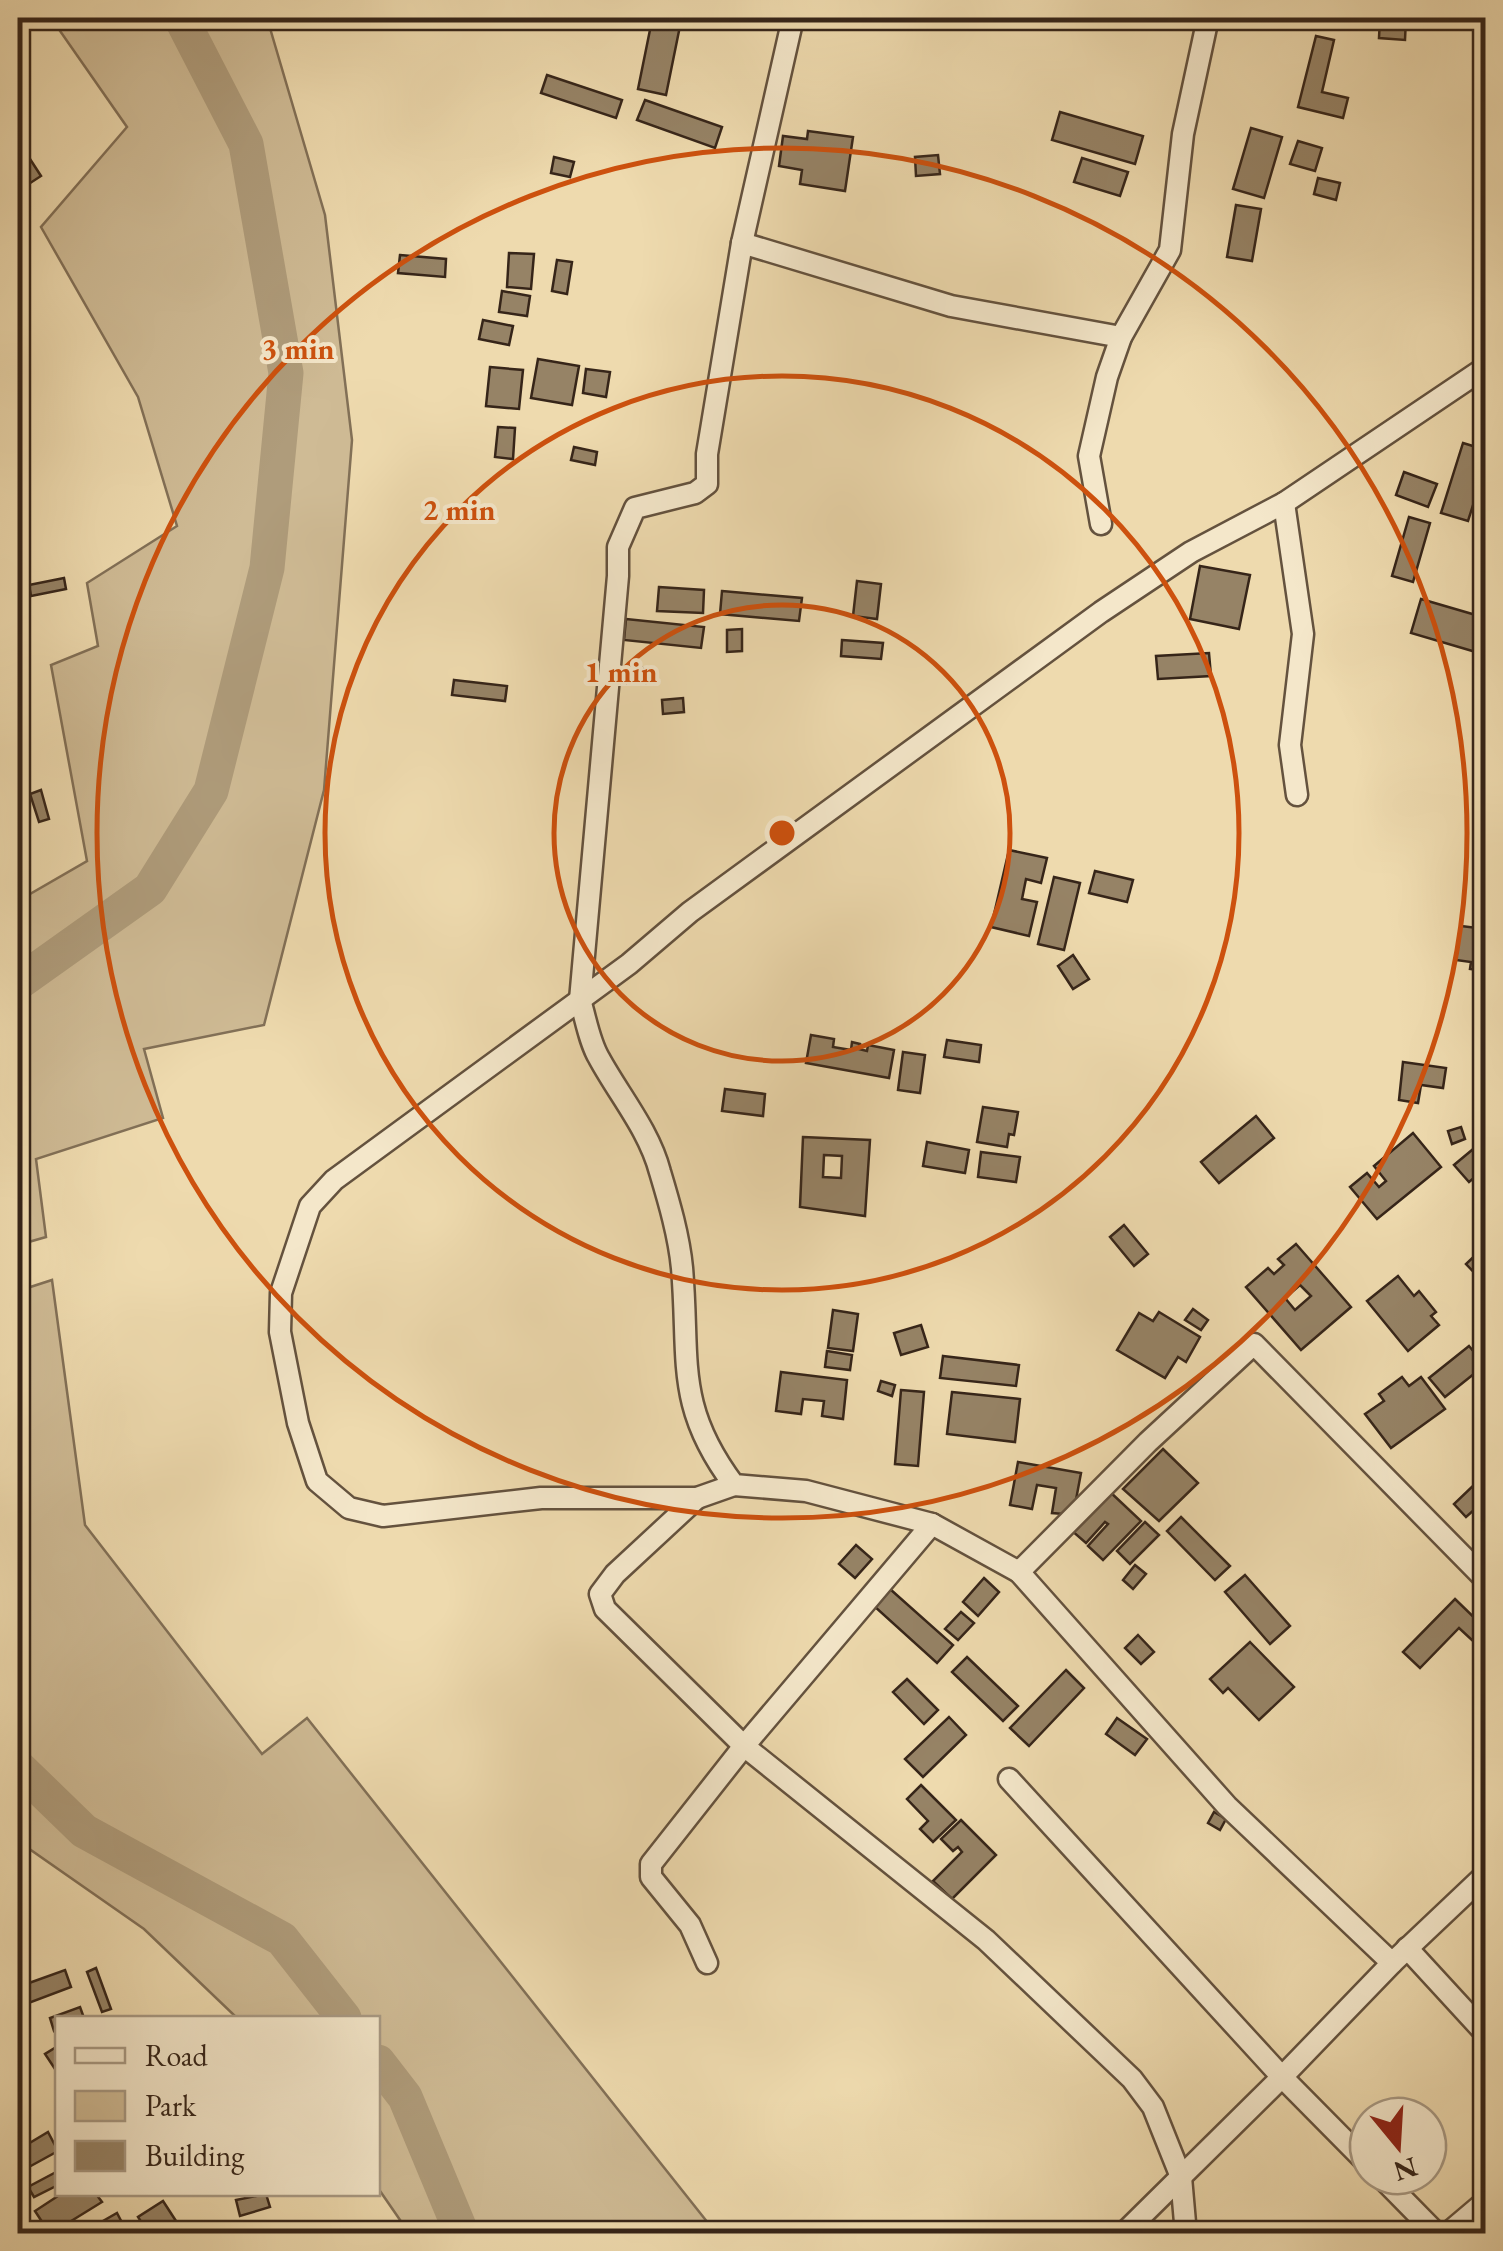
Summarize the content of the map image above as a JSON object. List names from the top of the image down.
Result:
{
  "legend": ["Road", "Park", "Building"],
  "north": "bottom",
  "rings": ["3 min", "2 min", "1 min"]
}
